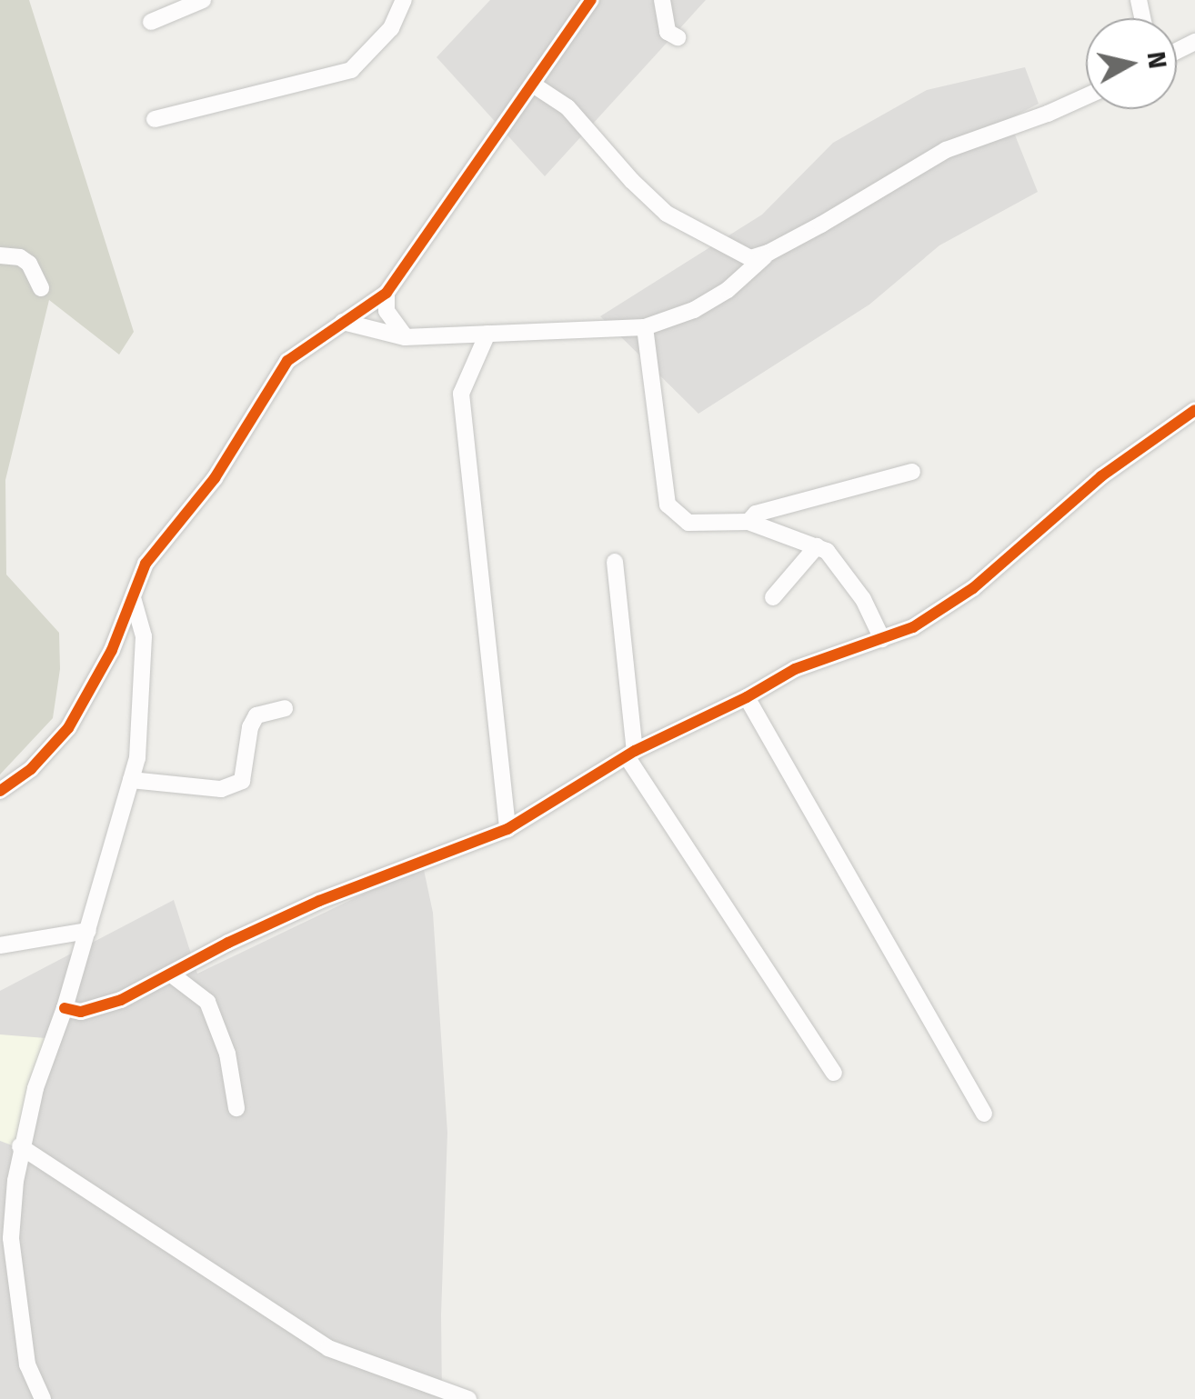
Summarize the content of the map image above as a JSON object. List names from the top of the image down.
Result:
{
  "north": "right"
}
